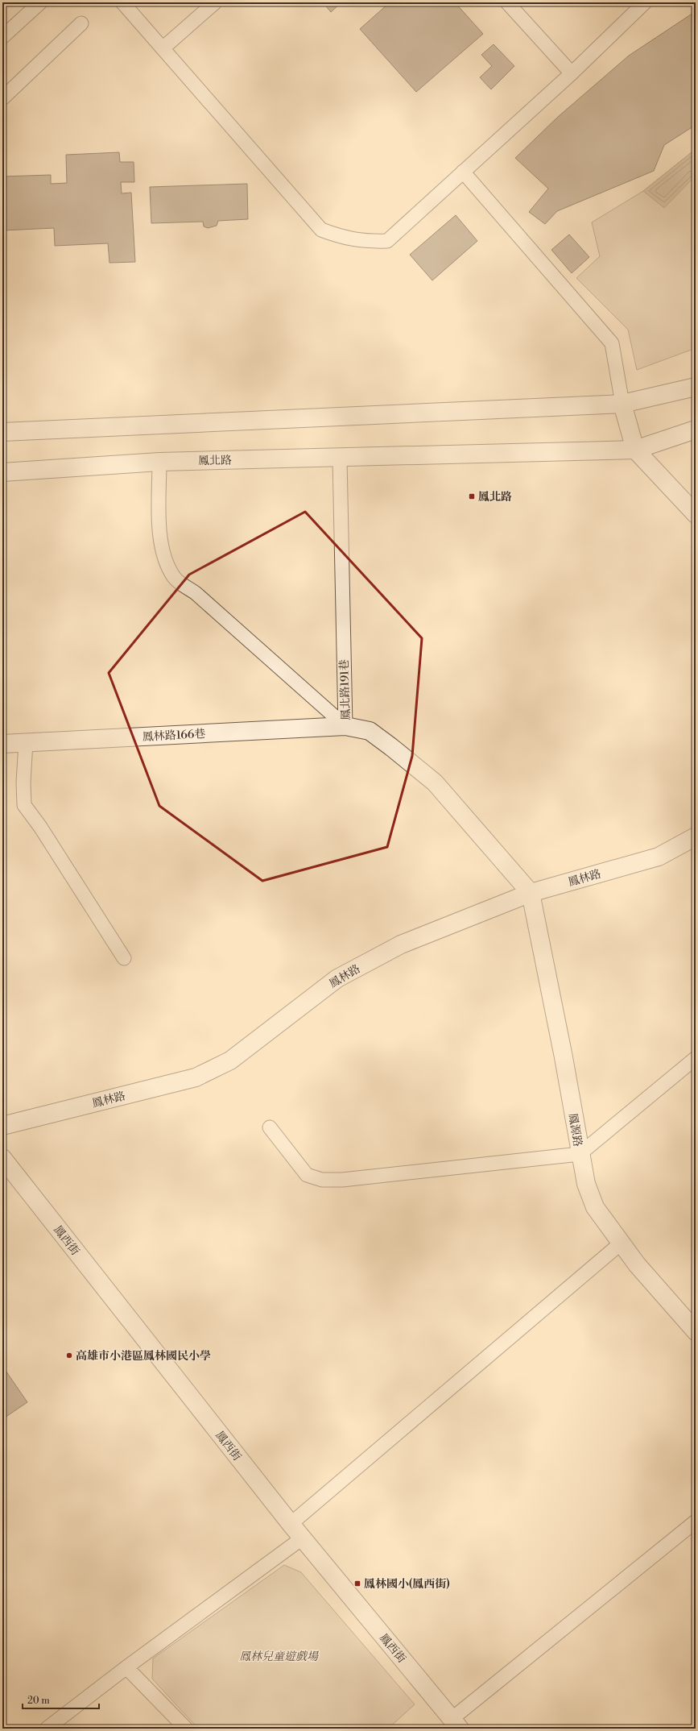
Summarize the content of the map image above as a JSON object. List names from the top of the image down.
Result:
{
  "streets": {
    "street": [
      "鳳北路",
      "鳳北路191巷",
      "鳳林路166巷",
      "鳳林路",
      "鳳源路",
      "鳳西街"
    ]
  },
  "crossings": [
    ["鳳北路", "鳳北路191巷"],
    ["鳳北路191巷", "鳳林路166巷"],
    ["鳳北路191巷", "鳳林路"],
    ["鳳北路191巷", "鳳源路"],
    ["鳳林路", "鳳源路"]
  ],
  "parks": ["鳳林兒童遊戲場"],
  "places": {
    "transit": ["鳳北路", "鳳林國小(鳳西街)"],
    "other": ["高雄市小港區鳳林國民小學"]
  },
  "scale_bar": "20 m"
}
